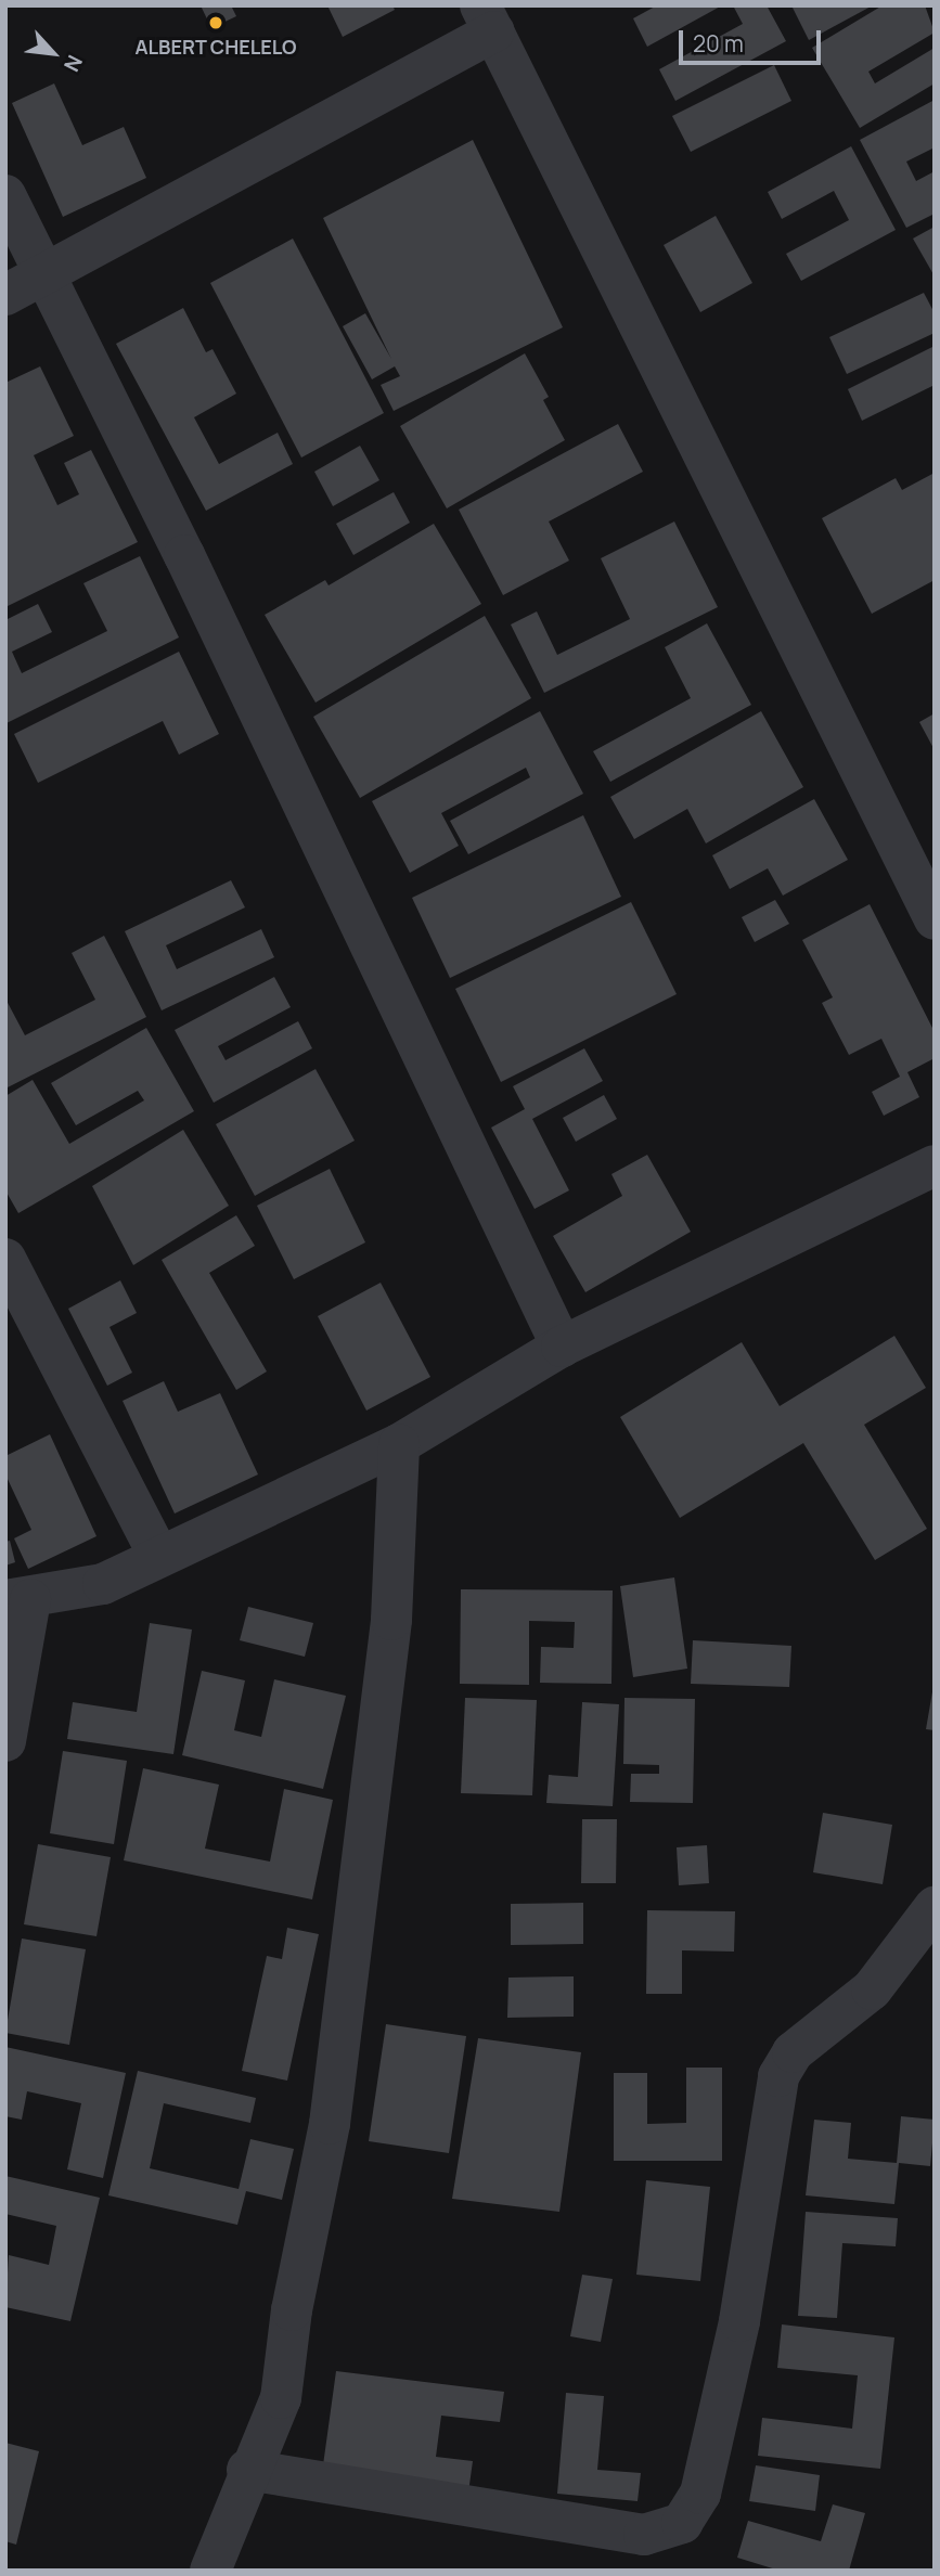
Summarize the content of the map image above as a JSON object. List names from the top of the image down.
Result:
{
  "places": ["ALBERT CHELELO"],
  "scale_bar": "20 m",
  "north": "bottom right"
}
